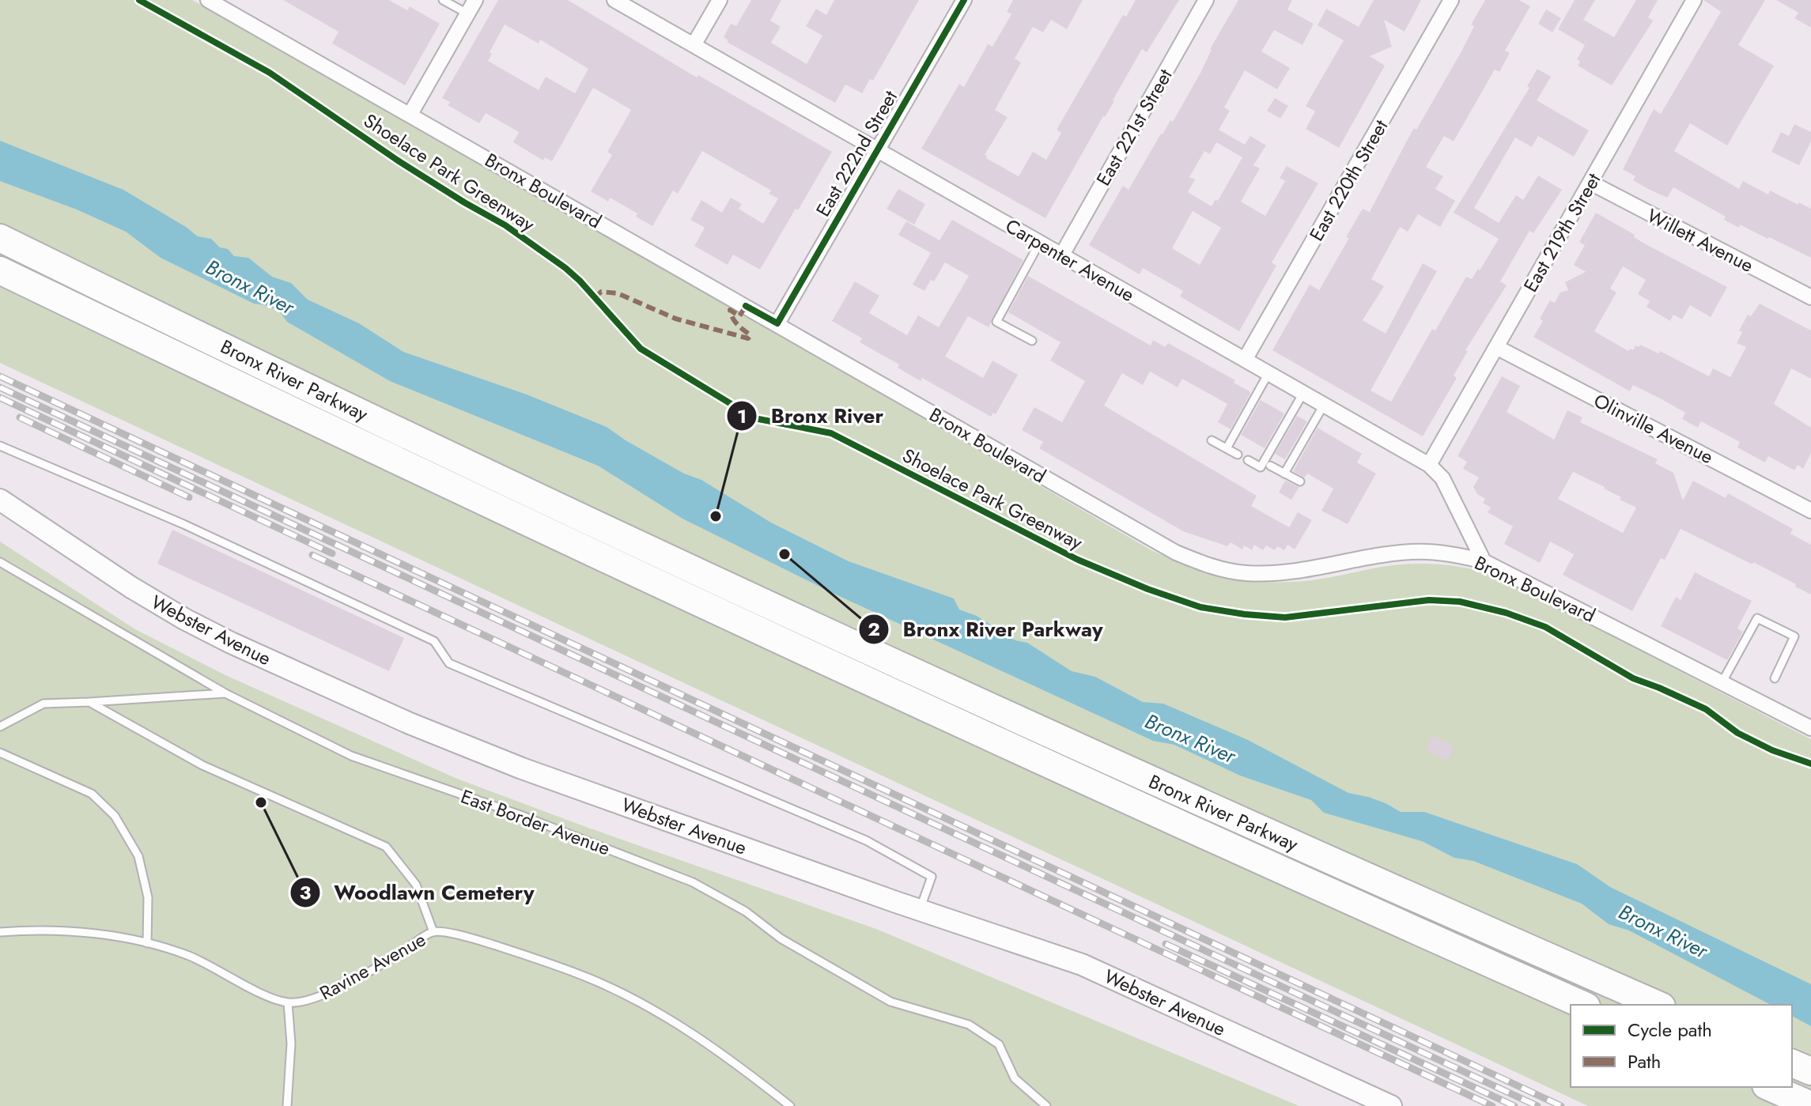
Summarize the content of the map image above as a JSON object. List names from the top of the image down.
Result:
{
  "streets": {
    "highway": ["Bronx River Parkway"],
    "main road": ["Webster Avenue"],
    "street": [
      "East 221st Street",
      "East 222nd Street",
      "East 220th Street",
      "Bronx Boulevard",
      "East 219th Street",
      "Willett Avenue",
      "Carpenter Avenue",
      "Olinville Avenue"
    ],
    "lane": ["East Border Avenue", "Ravine Avenue"],
    "cycle path": ["Shoelace Park Greenway"]
  },
  "crossings": [
    ["East 221st Street", "Carpenter Avenue"],
    ["East 222nd Street", "Bronx Boulevard"],
    ["East 222nd Street", "Carpenter Avenue"],
    ["East 220th Street", "Carpenter Avenue"],
    ["Bronx Boulevard", "Carpenter Avenue"],
    ["East 219th Street", "Willett Avenue"],
    ["East 219th Street", "Carpenter Avenue"],
    ["East 219th Street", "Olinville Avenue"]
  ],
  "water": ["Bronx River"],
  "places": ["Bronx River", "Bronx River Parkway", "Woodlawn Cemetery"],
  "legend": ["Cycle path", "Path"]
}
